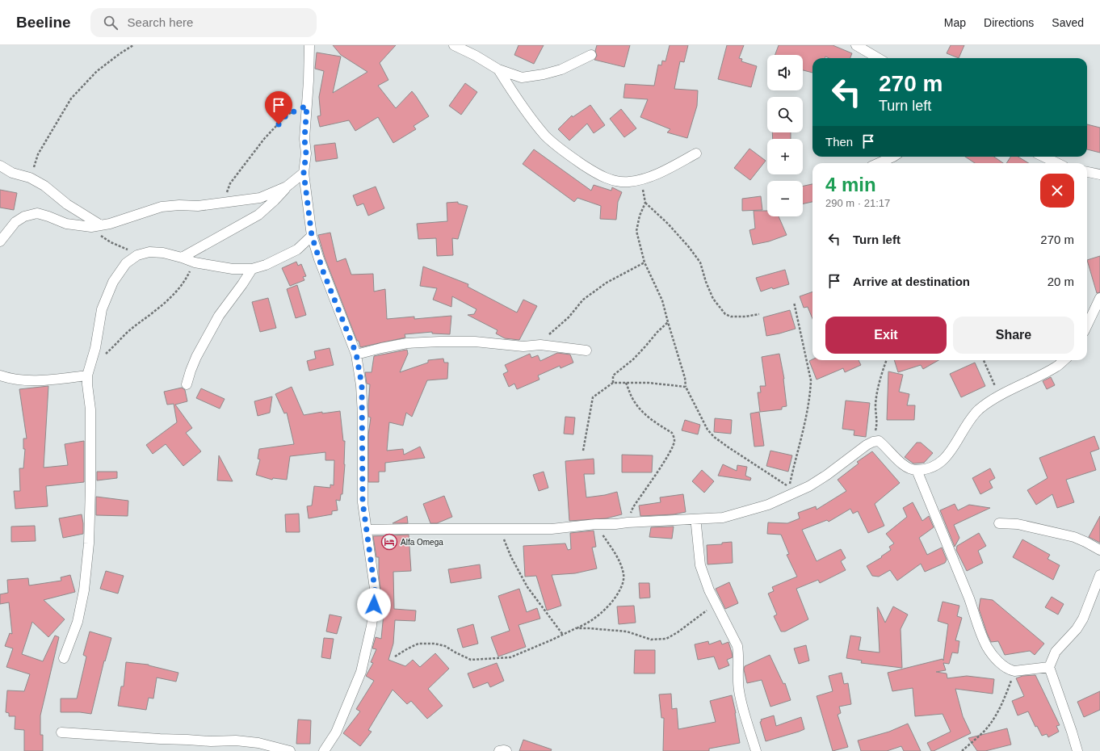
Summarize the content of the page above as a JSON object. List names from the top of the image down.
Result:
{
  "places": {
    "hotel": ["Alfa Omega"]
  },
  "page": {
    "header": "Beeline",
    "search": "Search here",
    "nav": ["Map", "Directions", "Saved"],
    "map_buttons": ["+", "−"],
    "turn": ["270 m", "Turn left"],
    "then": "Then",
    "heading": ["4 min", "290 m · 21:17"],
    "list": [
      {
        "name": "Turn left",
        "value": "270 m"
      },
      {
        "name": "Arrive at destination",
        "value": "20 m"
      }
    ],
    "buttons": ["Exit", "Share"]
  }
}
